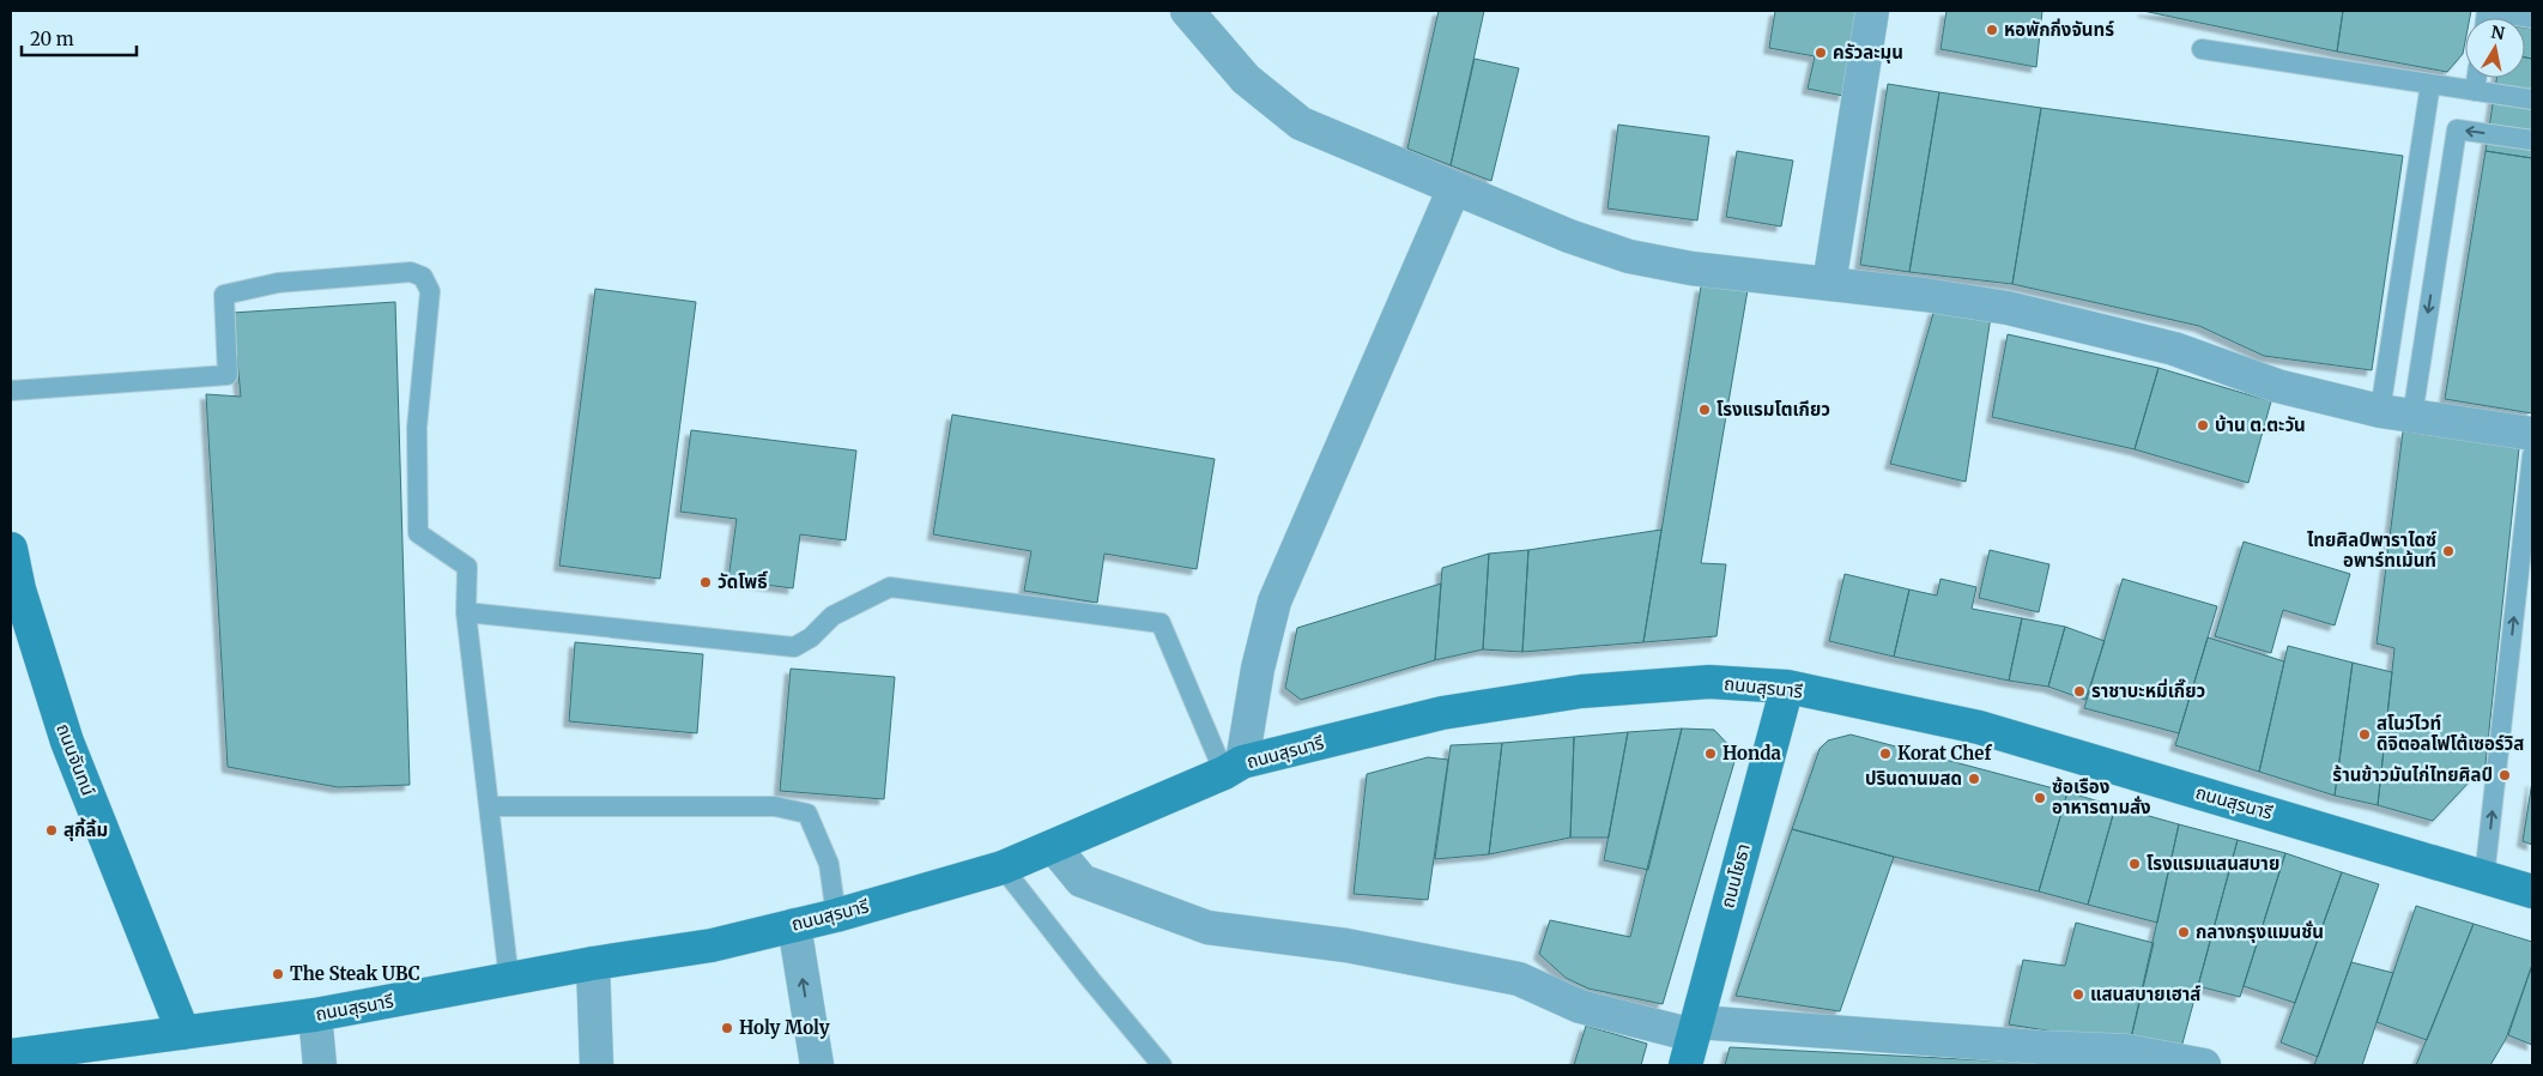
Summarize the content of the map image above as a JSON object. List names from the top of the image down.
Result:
{
  "streets": {
    "main road": ["ถนนสุรนารี", "ถนนจันทน์", "ถนนโยธา"]
  },
  "crossings": [
    ["ถนนสุรนารี", "ถนนจันทน์"],
    ["ถนนสุรนารี", "ถนนโยธา"]
  ],
  "places": [
    "หอพักกิ่งจันทร์",
    "ครัวละมุน",
    "โรงแรมโตเกียว",
    "บ้าน ต.ตะวัน",
    "ไทยศิลป์พาราไดซ์ อพาร์ทเม้นท์",
    "วัดโพธิ์",
    "ราชาบะหมี่เกี๊ยว",
    "สโนว์ไวท์ ดิจิตอลโฟโต้เซอร์วิส",
    "Honda",
    "Korat Chef",
    "ร้านข้าวมันไก่ไทยศิลป์",
    "ปรินดานมสด",
    "ซ้อเรือง อาหารตามสั่ง",
    "สุกี้ลิ้ม",
    "โรงแรมแสนสบาย",
    "กลางกรุงแมนชั่น",
    "The Steak UBC",
    "แสนสบายเฮาส์",
    "Holy Moly"
  ],
  "scale_bar": "20 m",
  "north": "top"
}
